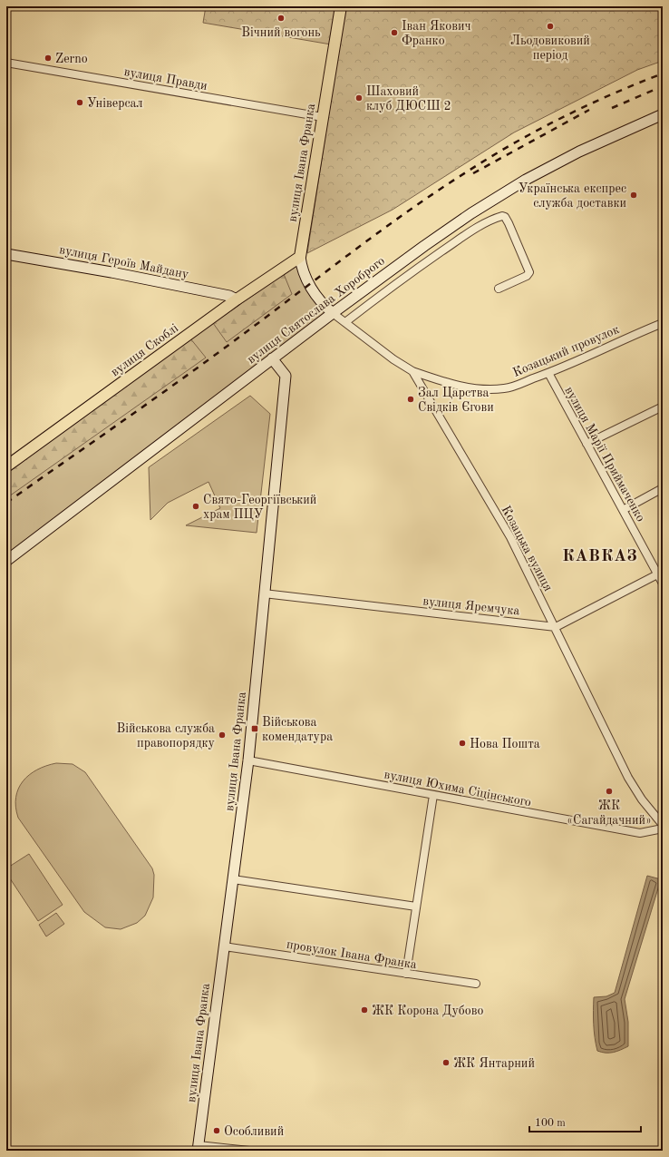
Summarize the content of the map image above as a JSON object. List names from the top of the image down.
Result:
{
  "streets": {
    "main road": [
      "вулиця Івана Франка",
      "вулиця Героїв Майдану",
      "вулиця Святослава Хороброго",
      "вулиця Скоблі"
    ],
    "street": [
      "вулиця Правди",
      "Козацький провулок",
      "вулиця Марії Приймаченко",
      "Козацька вулиця",
      "вулиця Яремчука",
      "вулиця Юхима Сіцінського",
      "провулок Івана Франка"
    ]
  },
  "crossings": [
    ["вулиця Правди", "вулиця Івана Франка"],
    ["вулиця Івана Франка", "вулиця Святослава Хороброго"],
    ["вулиця Івана Франка", "вулиця Скоблі"],
    ["вулиця Івана Франка", "Козацька вулиця"],
    ["вулиця Івана Франка", "вулиця Яремчука"],
    ["вулиця Івана Франка", "вулиця Юхима Сіцінського"],
    ["вулиця Івана Франка", "провулок Івана Франка"],
    ["вулиця Героїв Майдану", "вулиця Скоблі"],
    ["вулиця Святослава Хороброго", "Козацька вулиця"],
    ["Козацький провулок", "вулиця Марії Приймаченко"],
    ["Козацький провулок", "Козацька вулиця"],
    ["Козацька вулиця", "вулиця Яремчука"]
  ],
  "districts": ["КАВКАЗ"],
  "places": {
    "other": [
      "Вічний вогонь",
      "Льодовиковий період",
      "Іван Якович Франко",
      "Zerno",
      "Шаховий клуб ДЮСШ 2",
      "Універсал",
      "Українська експрес служба доставки",
      "Зал Царства Свідків Єгови",
      "Свято-Георгіївський храм ПЦУ",
      "Військова служба правопорядку",
      "Нова Пошта",
      "ЖК «Сагайдачний»",
      "ЖК Корона Дубово",
      "ЖК Янтарний",
      "Особливий"
    ],
    "transit": ["Військова комендатура"]
  },
  "scale_bar": "100 m"
}
